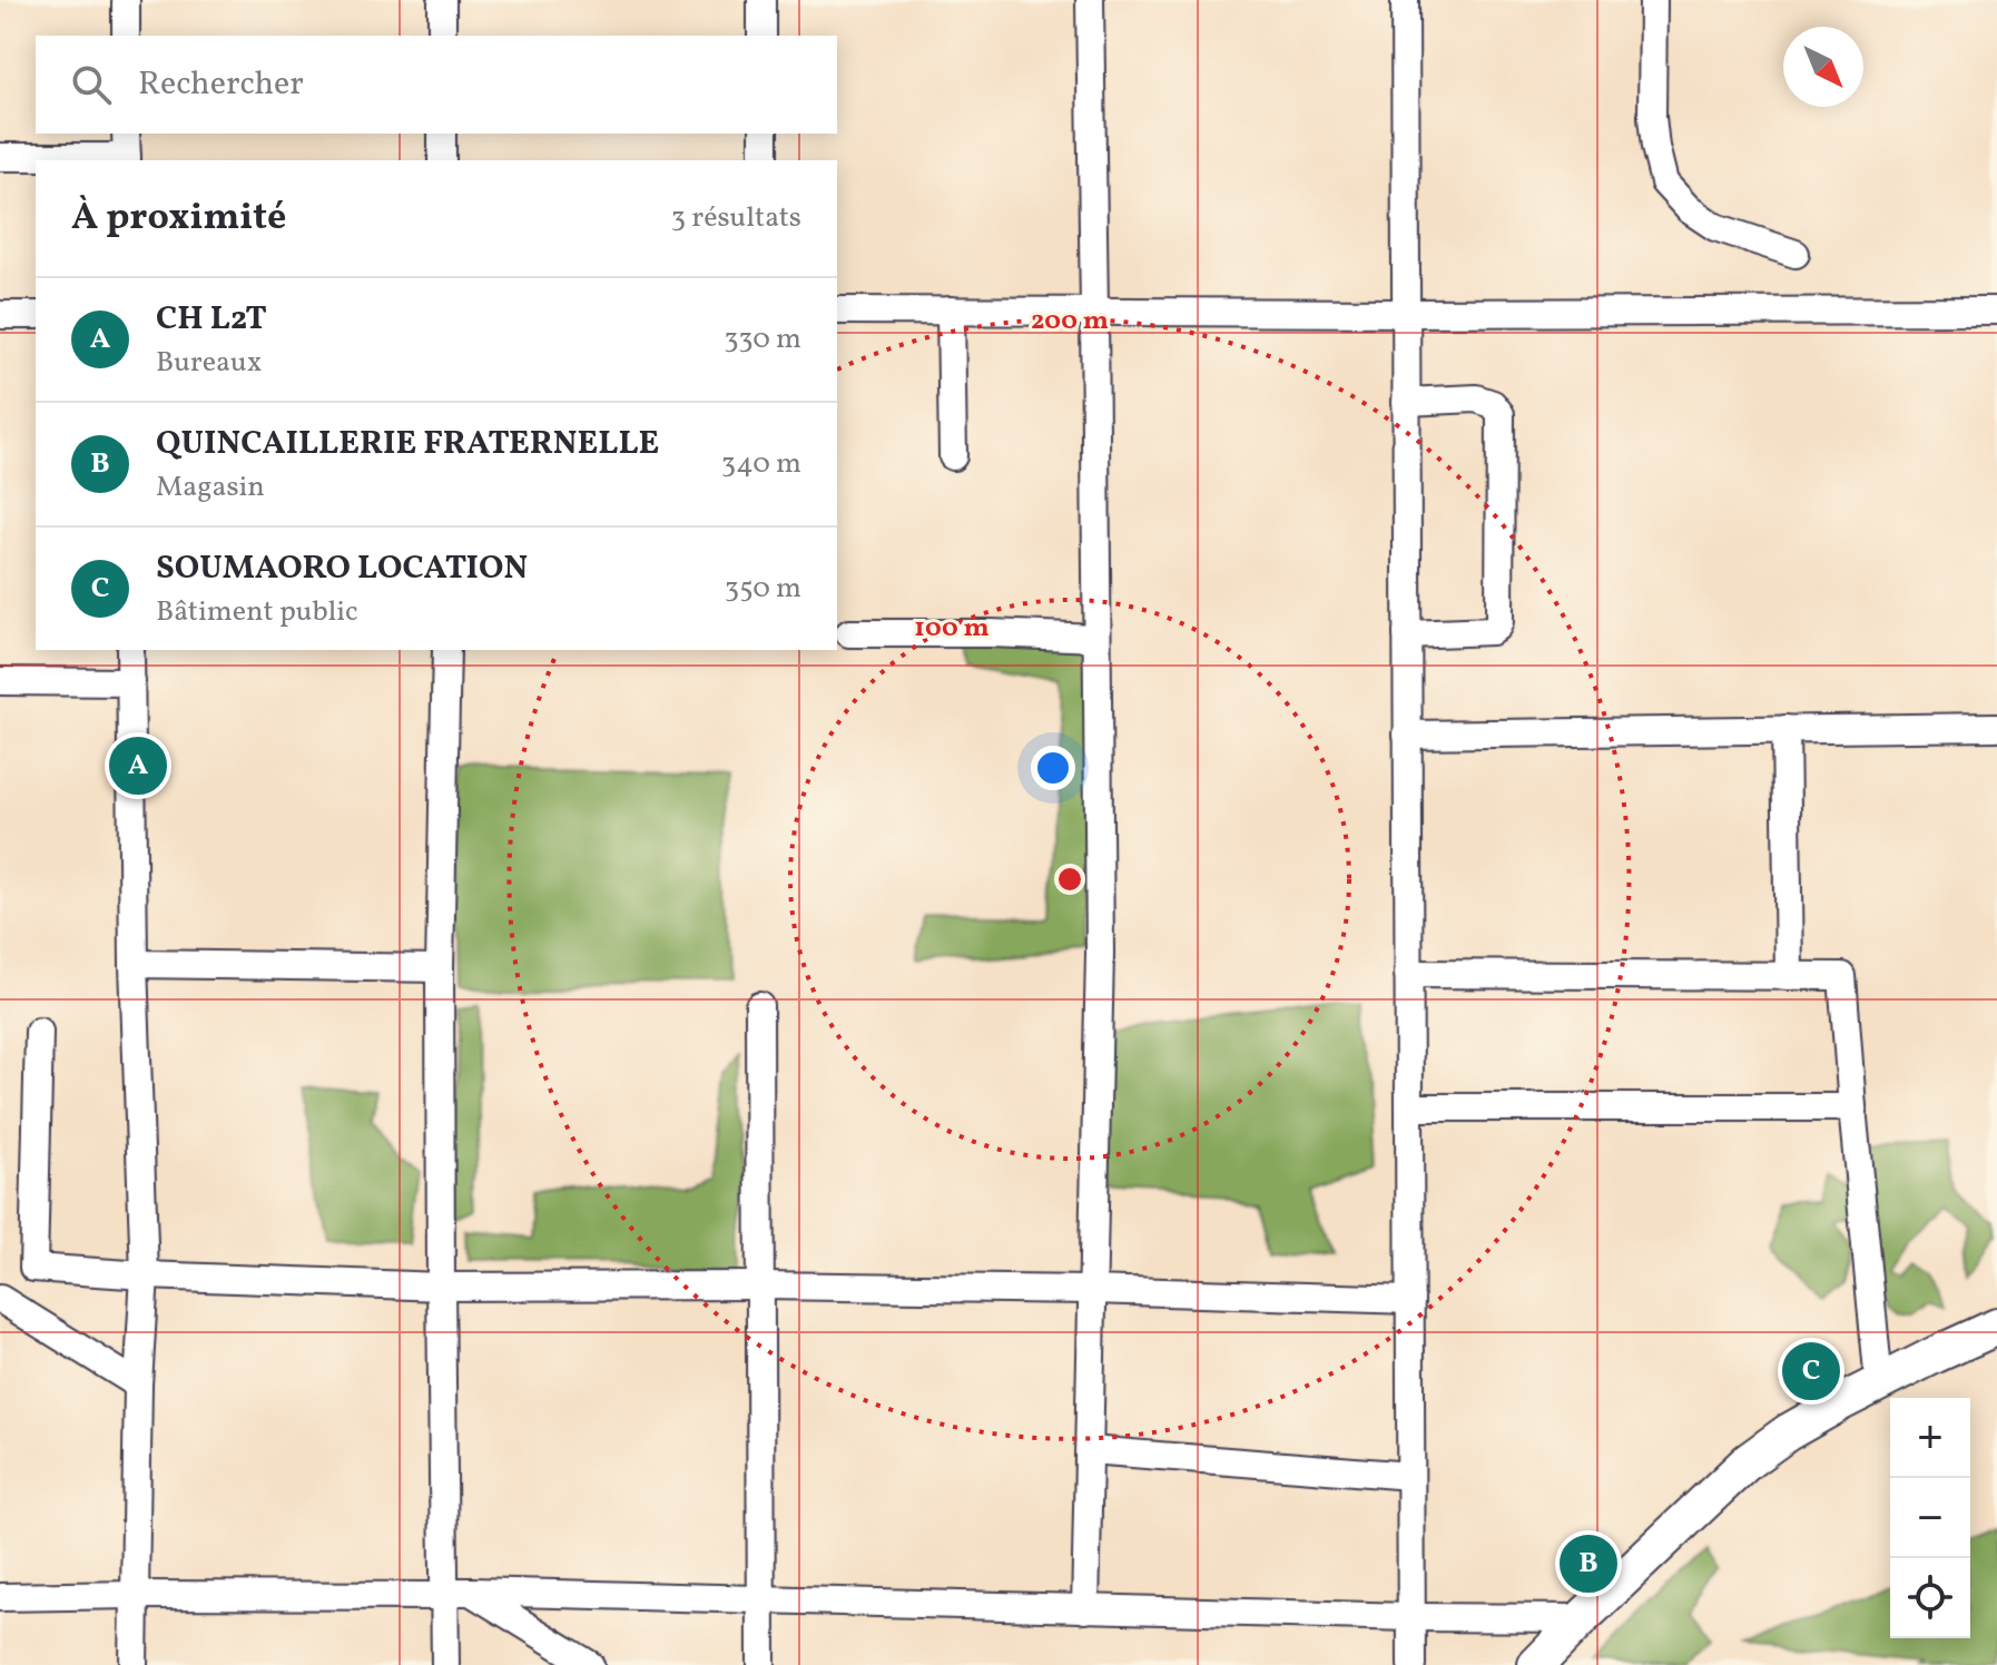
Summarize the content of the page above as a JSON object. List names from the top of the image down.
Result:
{
  "north": "bottom right",
  "page": {
    "search": "Rechercher",
    "heading": ["À proximité", "3 résultats"],
    "list": [
      {
        "mark": "A",
        "name": "CH L2T",
        "note": "Bureaux",
        "value": "330 m"
      },
      {
        "mark": "B",
        "name": "QUINCAILLERIE FRATERNELLE",
        "note": "Magasin",
        "value": "340 m"
      },
      {
        "mark": "C",
        "name": "SOUMAORO LOCATION",
        "note": "Bâtiment public",
        "value": "350 m"
      }
    ],
    "pins": ["A", "C", "B"],
    "map_buttons": ["+", "−"]
  },
  "rings": ["200 m", "100 m"]
}
